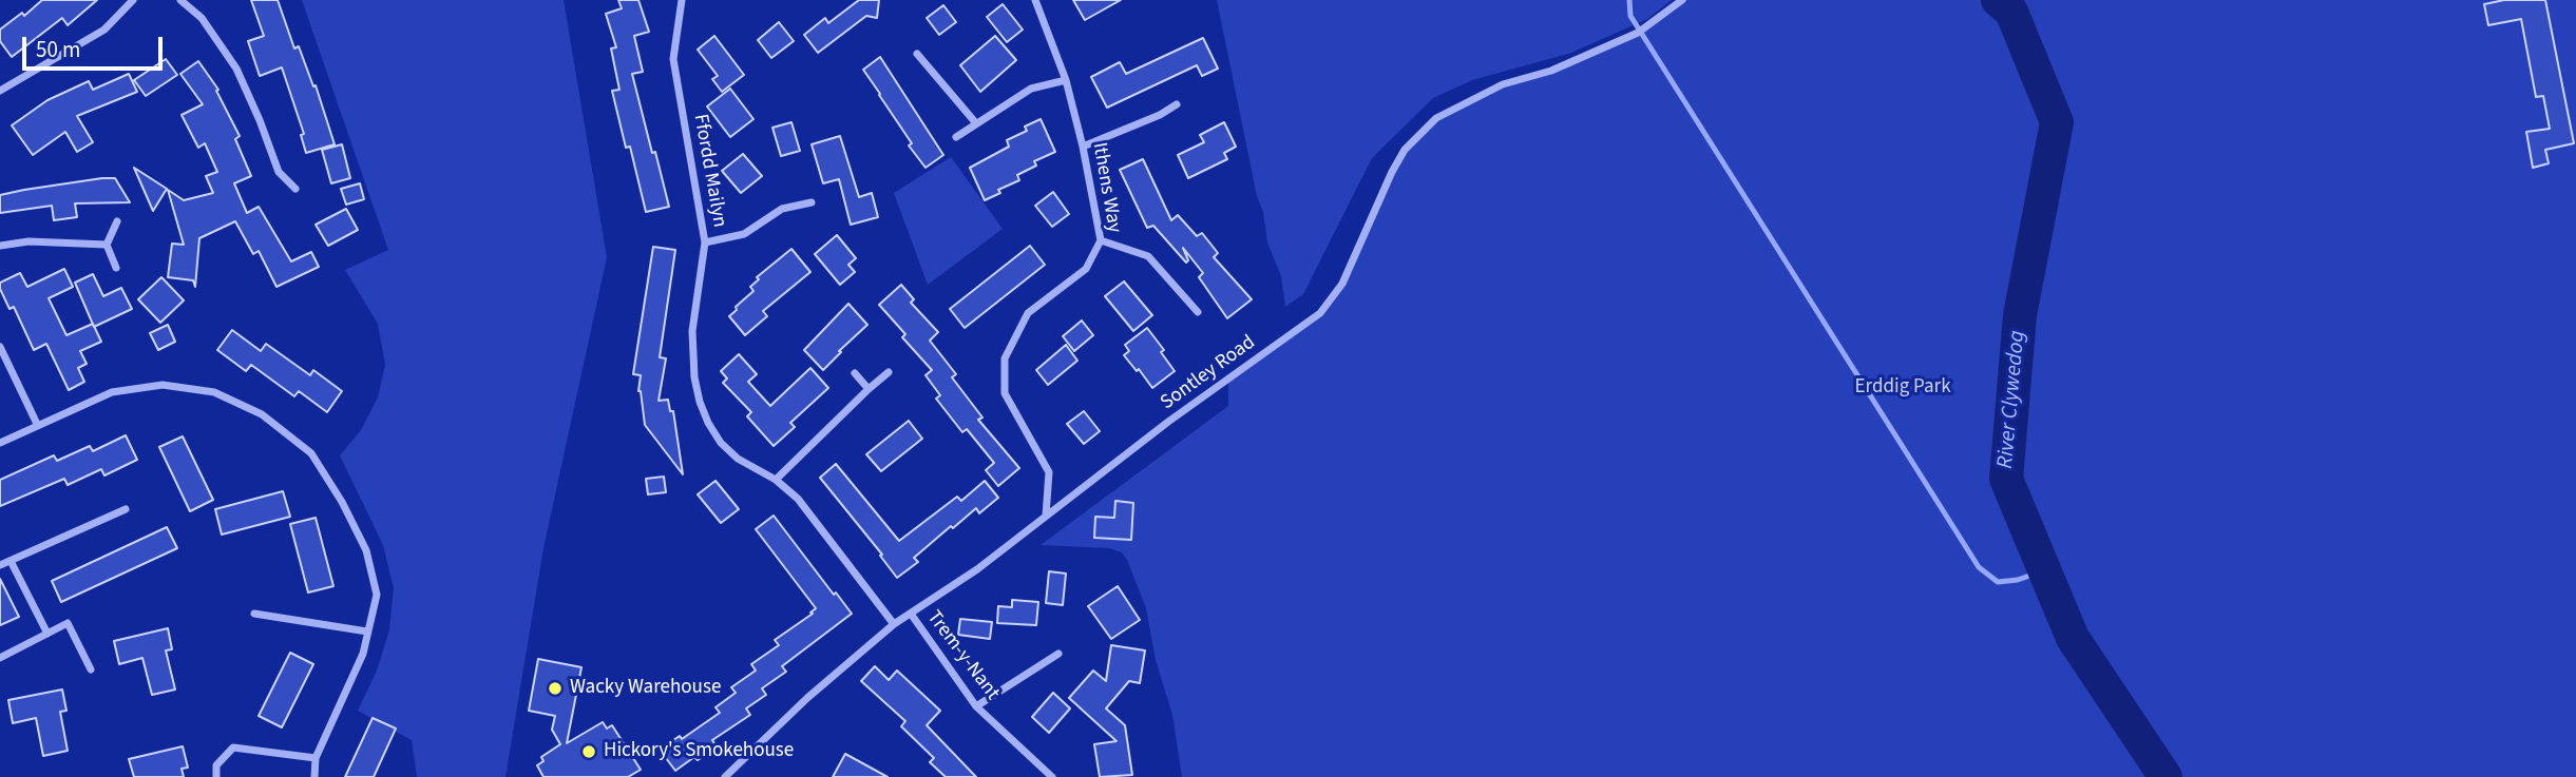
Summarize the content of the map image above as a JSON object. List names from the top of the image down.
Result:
{
  "streets": {
    "street": [
      "Ffordd Mailyn",
      "Ithens Way",
      "Sontley Road",
      "Trem-y-Nant"
    ]
  },
  "crossings": [
    ["Ffordd Mailyn", "Sontley Road"],
    ["Ithens Way", "Sontley Road"],
    ["Sontley Road", "Trem-y-Nant"]
  ],
  "water": ["River Clywedog"],
  "parks": ["Erddig Park"],
  "places": ["Wacky Warehouse", "Hickory's Smokehouse"],
  "scale_bar": "50 m"
}
